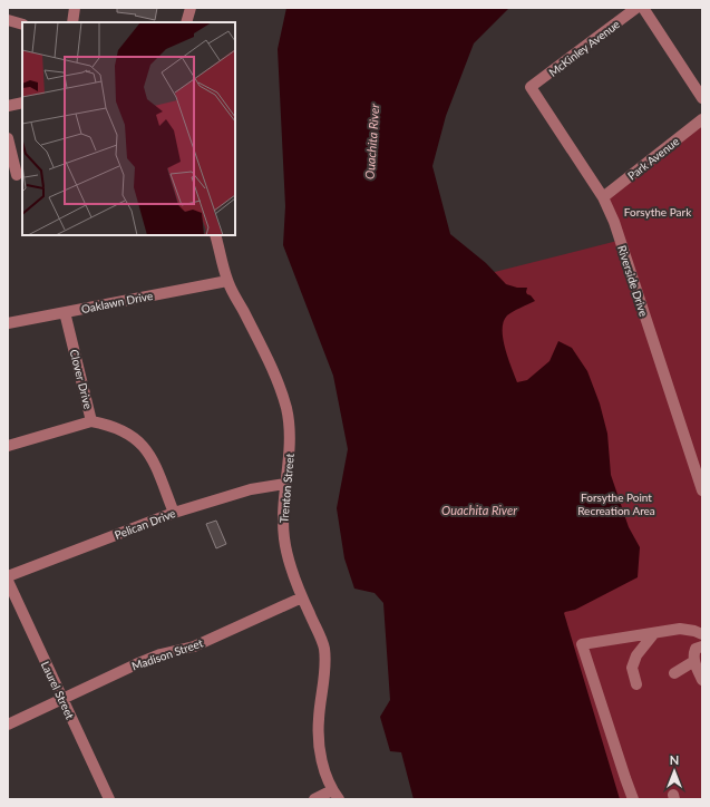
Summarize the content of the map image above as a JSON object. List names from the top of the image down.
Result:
{
  "streets": {
    "street": [
      "McKinley Avenue",
      "Park Avenue",
      "Riverside Drive",
      "Oaklawn Drive",
      "Clover Drive",
      "Trenton Street",
      "Pelican Drive",
      "Madison Street",
      "Laurel Street"
    ]
  },
  "crossings": [
    ["McKinley Avenue", "Riverside Drive"],
    ["Park Avenue", "Riverside Drive"],
    ["Oaklawn Drive", "Clover Drive"],
    ["Oaklawn Drive", "Trenton Street"],
    ["Clover Drive", "Pelican Drive"],
    ["Trenton Street", "Pelican Drive"],
    ["Trenton Street", "Madison Street"],
    ["Madison Street", "Laurel Street"]
  ],
  "water": ["Ouachita River"],
  "parks": ["Forsythe Park", "Forsythe Point Recreation Area"],
  "north": "top"
}
